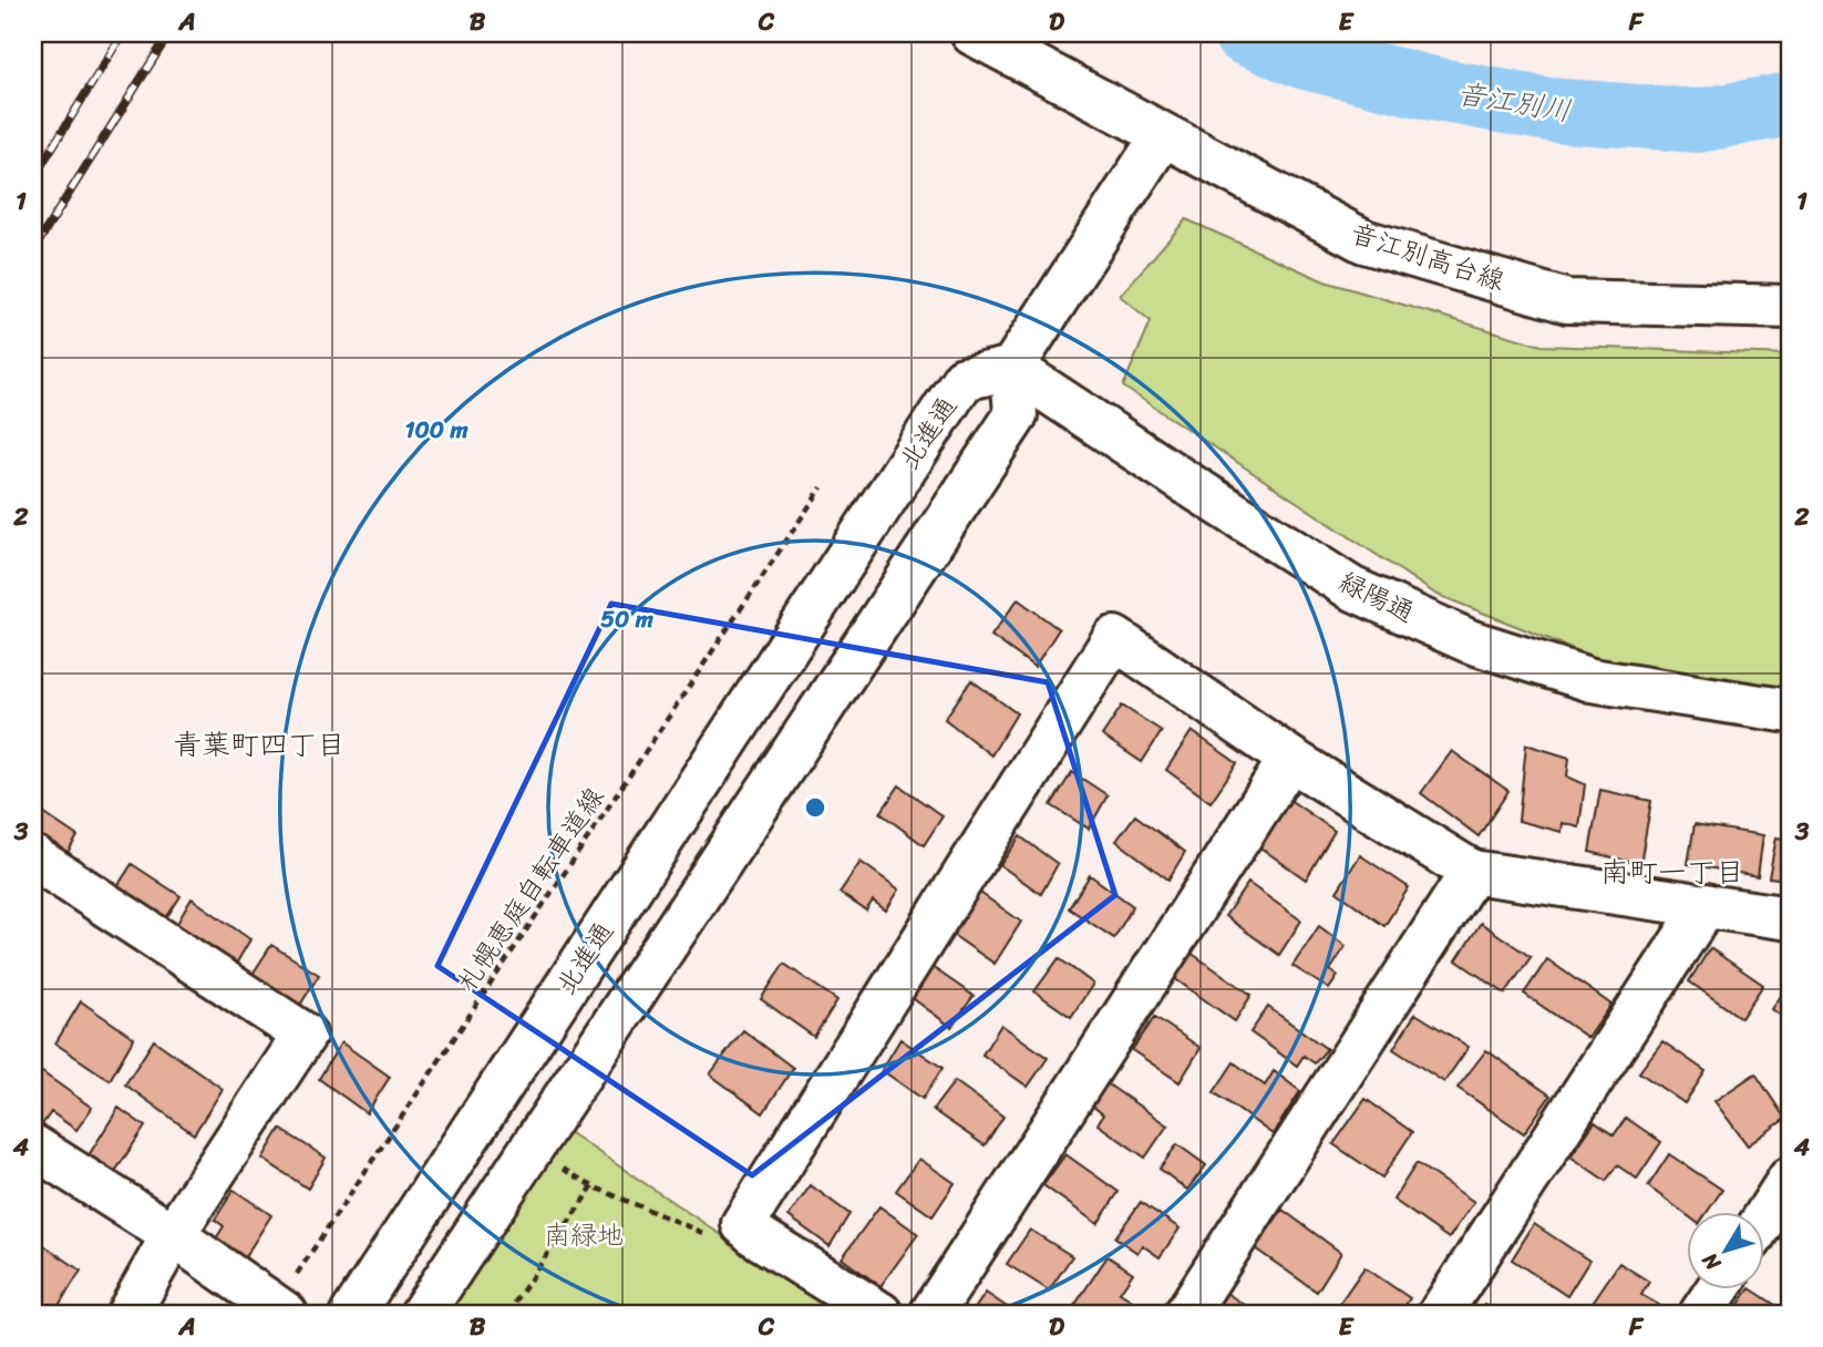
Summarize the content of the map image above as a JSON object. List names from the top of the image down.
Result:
{
  "streets": {
    "street": ["音江別高台線", "北進通", "緑陽通"],
    "path": ["札幌恵庭自転車道線"]
  },
  "crossings": [
    ["北進通", "緑陽通"]
  ],
  "districts": ["青葉町四丁目", "南町一丁目"],
  "water": ["音江別川"],
  "parks": ["南緑地"],
  "north": "bottom left",
  "grid": {
    "columns": [
      "A",
      "B",
      "C",
      "D",
      "E",
      "F"
    ],
    "rows": [
      "1",
      "2",
      "3",
      "4"
    ]
  },
  "rings": ["100 m", "50 m"]
}
